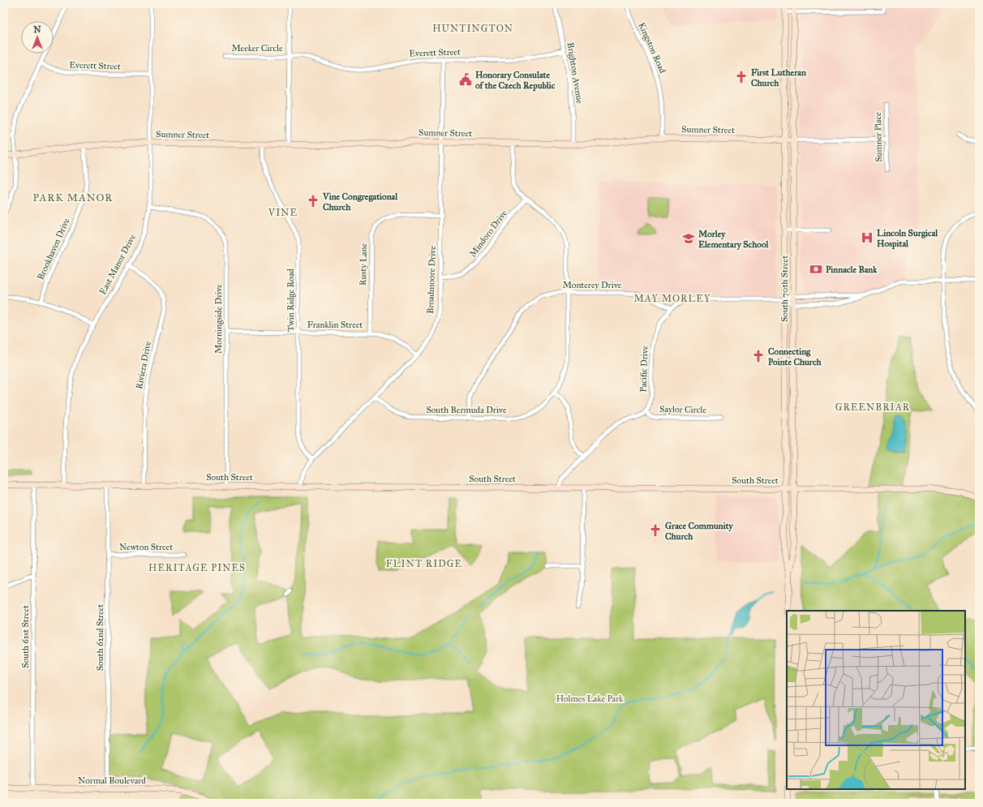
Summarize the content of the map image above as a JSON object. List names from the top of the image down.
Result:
{
  "streets": {
    "main road": [
      "Sumner Street",
      "South 70th Street",
      "South Street",
      "Normal Boulevard"
    ],
    "street": [
      "Meeker Circle",
      "Kingston Road",
      "Everett Street",
      "Brighton Avenue",
      "Sumner Place",
      "Mindoro Drive",
      "Brookhaven Drive",
      "East Manor Drive",
      "Rusty Lane",
      "Broadmoore Drive",
      "Monterey Drive",
      "Twin Ridge Road",
      "Morningside Drive",
      "Franklin Street",
      "Riviera Drive",
      "Pacific Drive",
      "South Bermuda Drive",
      "Saylor Circle",
      "Newton Street",
      "South 61st Street",
      "South 62nd Street"
    ]
  },
  "crossings": [
    ["Meeker Circle", "Everett Street"],
    ["Kingston Road", "Sumner Street"],
    ["Everett Street", "Brighton Avenue"],
    ["Everett Street", "East Manor Drive"],
    ["Everett Street", "Broadmoore Drive"],
    ["Brighton Avenue", "Sumner Street"],
    ["Sumner Street", "Sumner Place"],
    ["Sumner Street", "Brookhaven Drive"],
    ["Sumner Street", "East Manor Drive"],
    ["Sumner Street", "Broadmoore Drive"],
    ["Sumner Street", "South 70th Street"],
    ["Sumner Street", "Twin Ridge Road"],
    ["Sumner Street", "South Bermuda Drive"],
    ["Mindoro Drive", "Broadmoore Drive"],
    ["Mindoro Drive", "South Bermuda Drive"],
    ["East Manor Drive", "Morningside Drive"],
    ["East Manor Drive", "Riviera Drive"],
    ["East Manor Drive", "South Street"],
    ["Rusty Lane", "Broadmoore Drive"],
    ["Rusty Lane", "Franklin Street"],
    ["Broadmoore Drive", "Twin Ridge Road"],
    ["Broadmoore Drive", "Franklin Street"],
    ["Broadmoore Drive", "South Bermuda Drive"],
    ["Broadmoore Drive", "South Street"],
    ["Monterey Drive", "Pacific Drive"],
    ["Monterey Drive", "South Bermuda Drive"],
    ["South 70th Street", "South Street"],
    ["Twin Ridge Road", "Franklin Street"],
    ["Morningside Drive", "Franklin Street"],
    ["Morningside Drive", "South Street"],
    ["Riviera Drive", "South Street"],
    ["Pacific Drive", "Saylor Circle"],
    ["South Street", "South 61st Street"],
    ["South Street", "South 62nd Street"],
    ["Newton Street", "South 62nd Street"],
    ["South 61st Street", "Normal Boulevard"],
    ["South 62nd Street", "Normal Boulevard"]
  ],
  "districts": [
    "HUNTINGTON",
    "PARK MANOR",
    "VINE",
    "MAY MORLEY",
    "GREENBRIAR",
    "FLINT RIDGE",
    "HERITAGE PINES"
  ],
  "parks": ["Holmes Lake Park"],
  "places": {
    "church": [
      "First Lutheran Church",
      "Vine Congregational Church",
      "Connecting Pointe Church",
      "Grace Community Church"
    ],
    "public building": ["Honorary Consulate of the Czech Republic"],
    "hospital": ["Lincoln Surgical Hospital"],
    "school or university": ["Morley Elementary School"],
    "bank": ["Pinnacle Bank"]
  },
  "north": "top"
}
